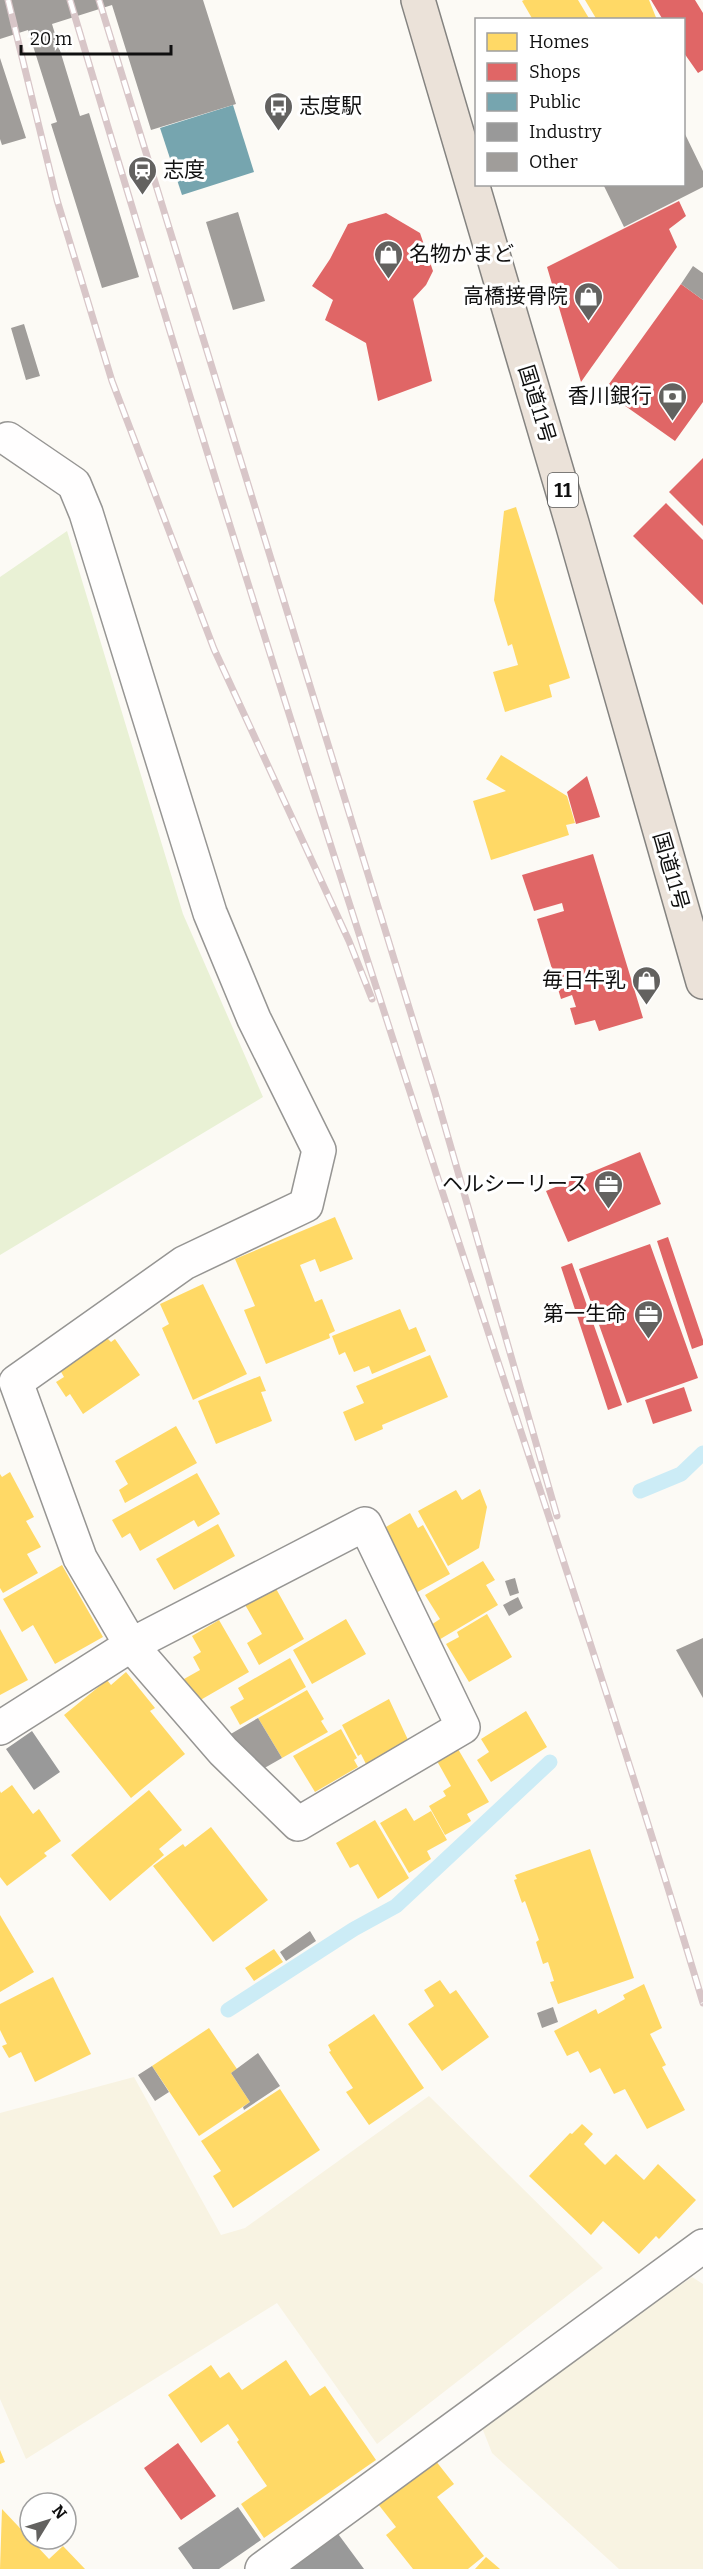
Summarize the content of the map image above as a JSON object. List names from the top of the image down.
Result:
{
  "streets": {
    "highway": ["国道11号", "11"]
  },
  "places": {
    "bus stop": ["志度駅"],
    "station": ["志度"],
    "shop": ["名物かまど", "高橋接骨院", "毎日牛乳"],
    "bank": ["香川銀行"],
    "office": ["ヘルシーリース", "第一生命"]
  },
  "legend": [
    "Homes",
    "Shops",
    "Public",
    "Industry",
    "Other"
  ],
  "scale_bar": "20 m",
  "north": "top right"
}
